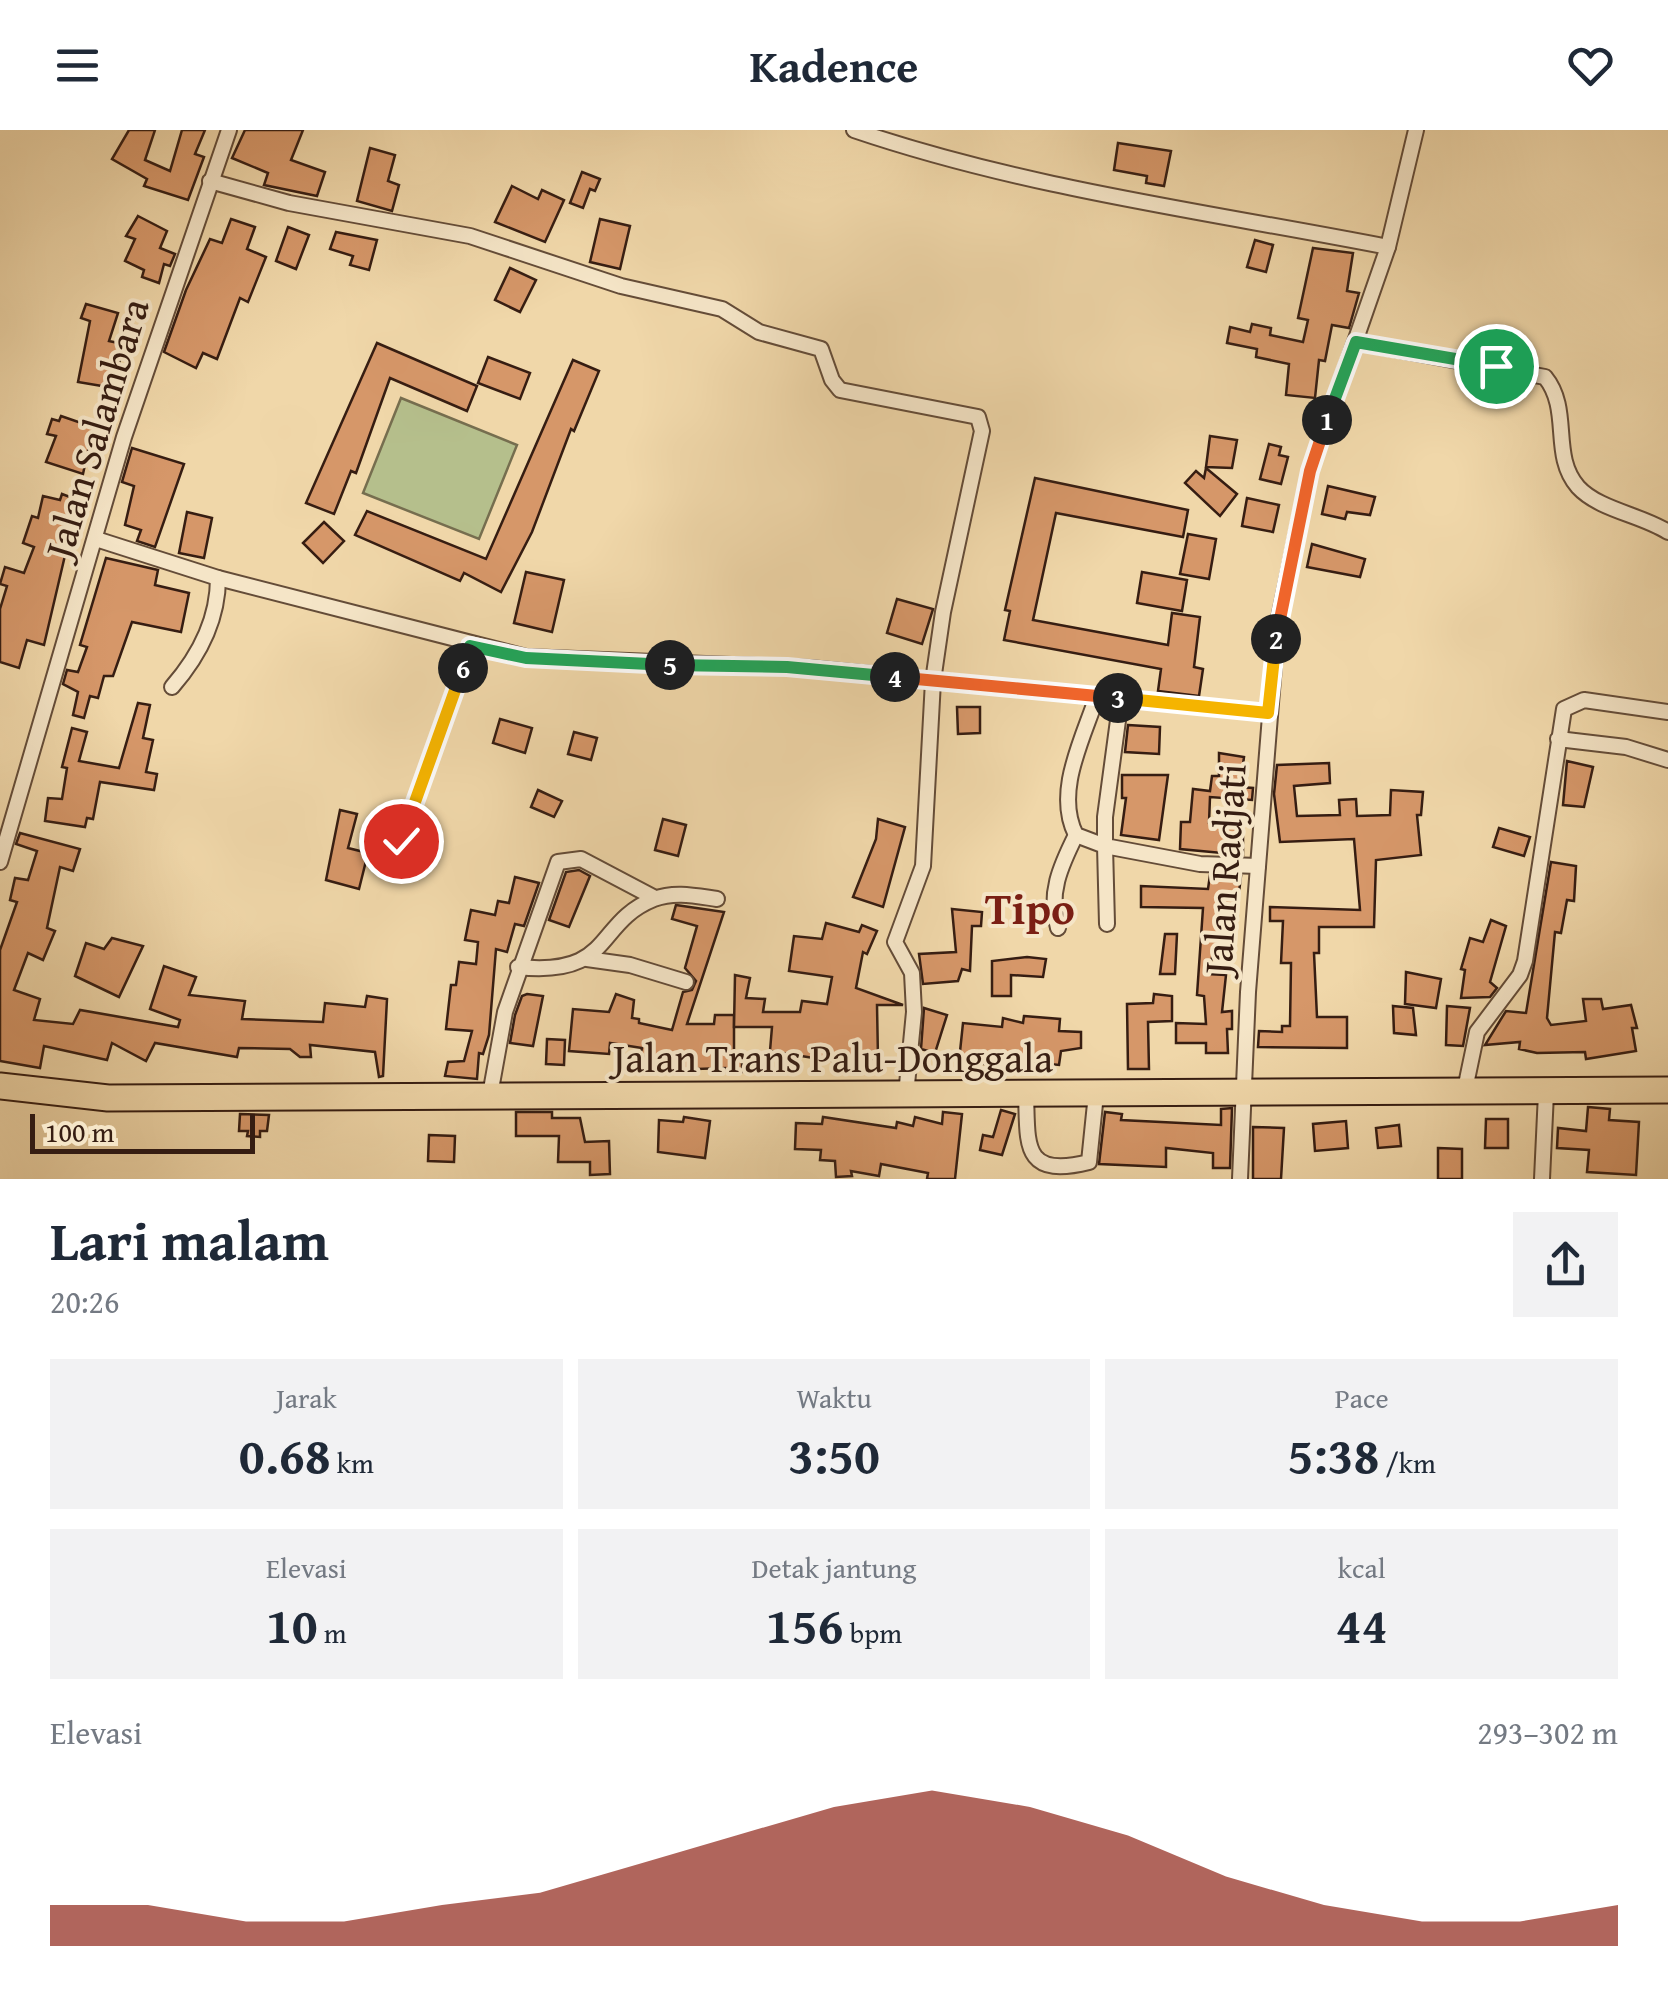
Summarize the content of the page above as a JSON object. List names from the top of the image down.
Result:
{
  "streets": {
    "highway": ["Jalan Trans Palu-Donggala"],
    "street": ["Jalan Salambara", "Jalan Radjati"]
  },
  "crossings": [
    ["Jalan Radjati", "Jalan Trans Palu-Donggala"]
  ],
  "districts": ["Tipo"],
  "scale_bar": "100 m",
  "page": {
    "header": "Kadence",
    "pins": [
      "1",
      "2",
      "5",
      "6",
      "4",
      "3"
    ],
    "scale": "100 m",
    "heading": ["Lari malam", "20:26"],
    "stats": [
      ["Jarak", "0.68 km"],
      ["Waktu", "3:50"],
      ["Pace", "5:38 /km"],
      ["Elevasi", "10 m"],
      ["Detak jantung", "156 bpm"],
      ["kcal", "44"]
    ],
    "chart": ["Elevasi", "293–302 m"]
  }
}
